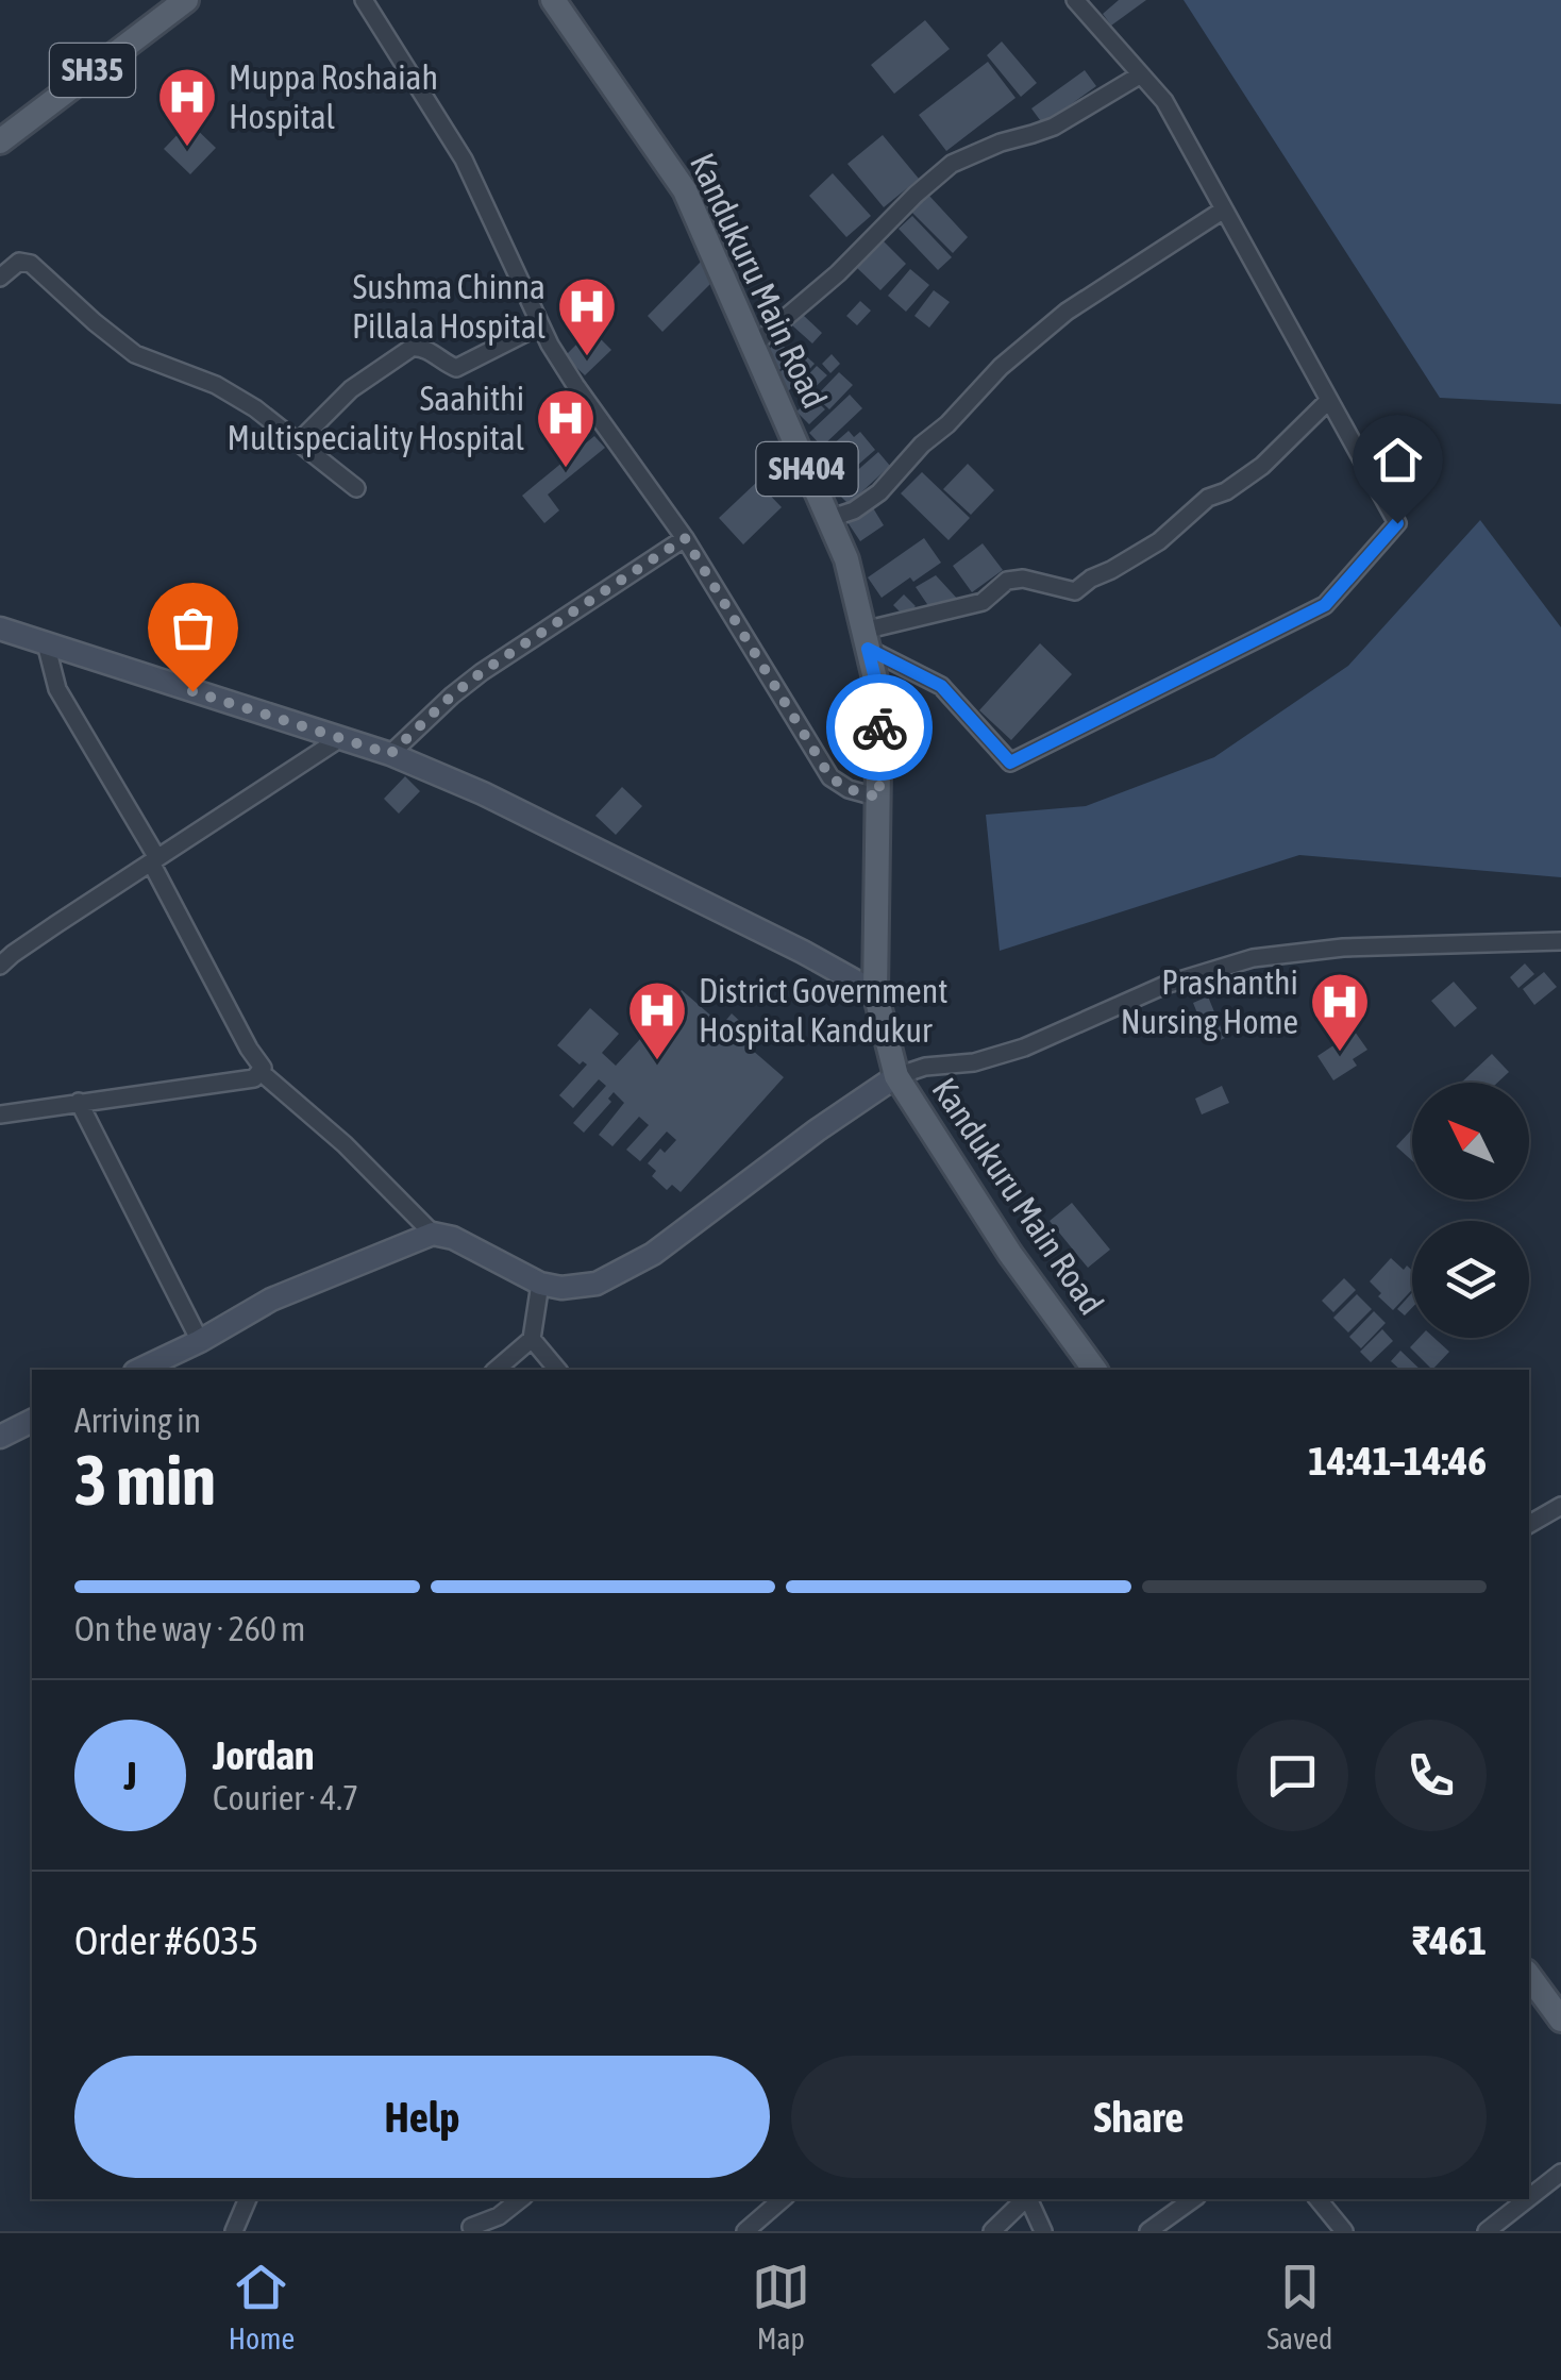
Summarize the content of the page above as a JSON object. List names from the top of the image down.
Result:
{
  "streets": {
    "main road": ["SH35", "Kandukuru Main Road", "SH404"]
  },
  "places": {
    "hospital": [
      "Muppa Roshaiah Hospital",
      "Sushma Chinna Pillala Hospital",
      "Saahithi Multispeciality Hospital",
      "Prashanthi Nursing Home",
      "District Government Hospital Kandukur"
    ]
  },
  "north": "top left",
  "page": {
    "heading": ["3 min", "Arriving in", "14:41–14:46"],
    "panel": [
      "Jordan",
      "Courier · 4.7",
      "Order #6035",
      "₹461"
    ],
    "bar": "On the way · 260 m",
    "round": "J",
    "buttons": ["Help", "Share"],
    "tabs": ["Home", "Map", "Saved"]
  }
}
